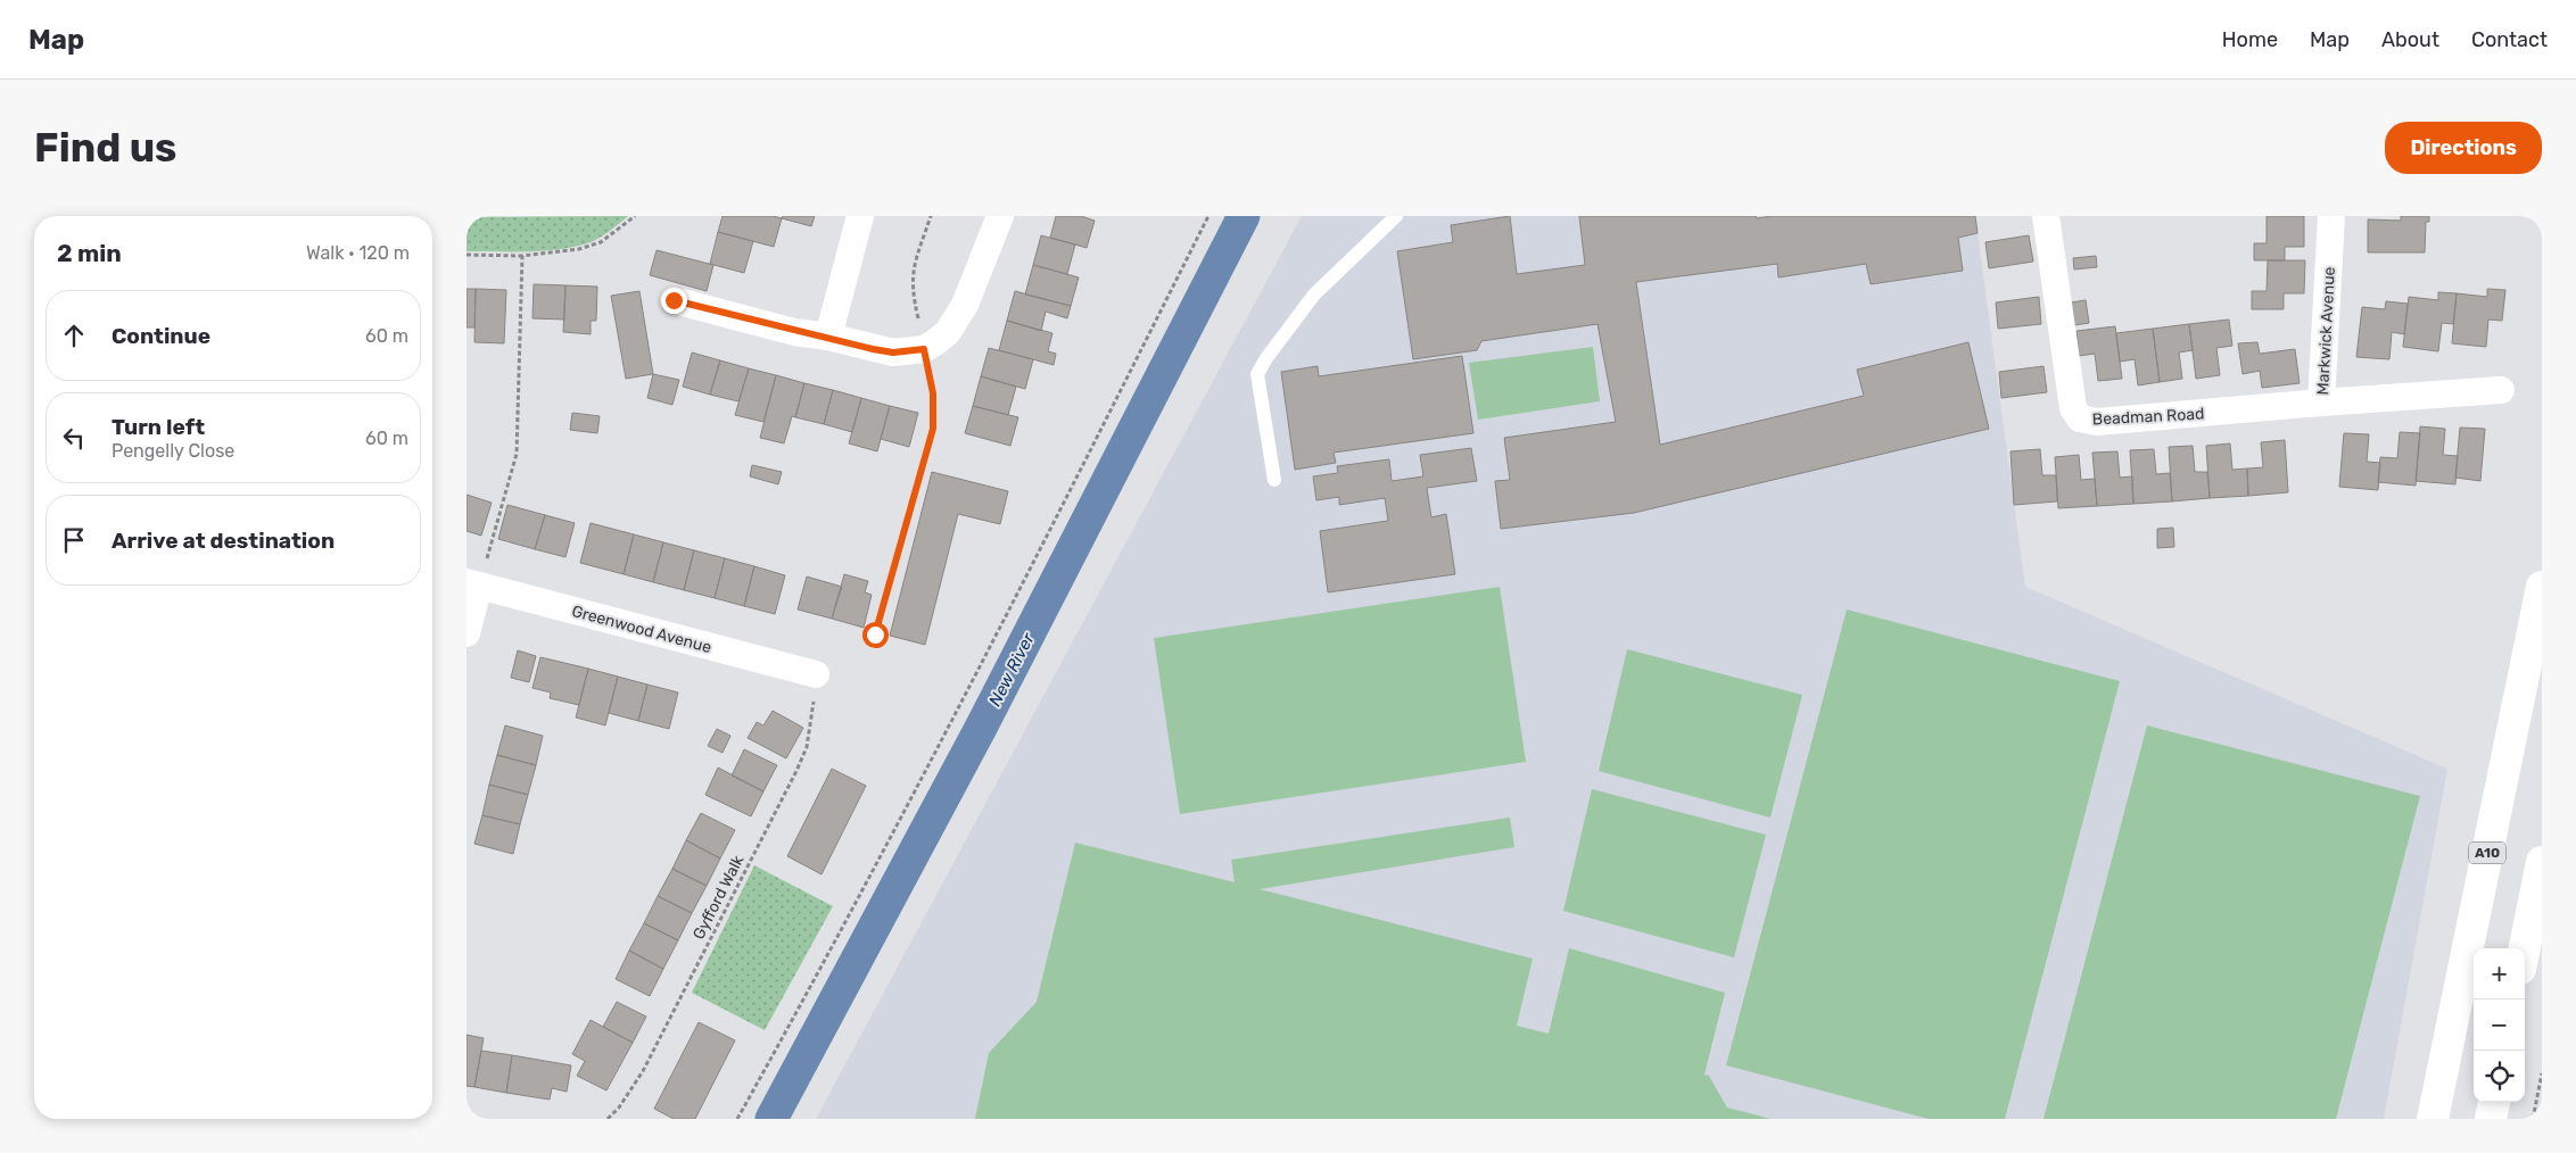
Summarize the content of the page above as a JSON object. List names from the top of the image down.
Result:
{
  "streets": {
    "highway": ["A10"],
    "street": ["Markwick Avenue", "Beadman Road", "Greenwood Avenue"],
    "path": ["Gyfford Walk"]
  },
  "crossings": [
    ["Markwick Avenue", "Beadman Road"],
    ["Greenwood Avenue", "Gyfford Walk"]
  ],
  "water": ["New River"],
  "page": {
    "header": "Map",
    "nav": [
      "Home",
      "Map",
      "About",
      "Contact"
    ],
    "buttons": "Directions",
    "title": "Find us",
    "heading": ["2 min", "Walk · 120 m"],
    "list": [
      ["Continue", "60 m"],
      ["Turn left", "Pengelly Close", "60 m"],
      "Arrive at destination"
    ],
    "map_buttons": ["+", "−"]
  }
}
